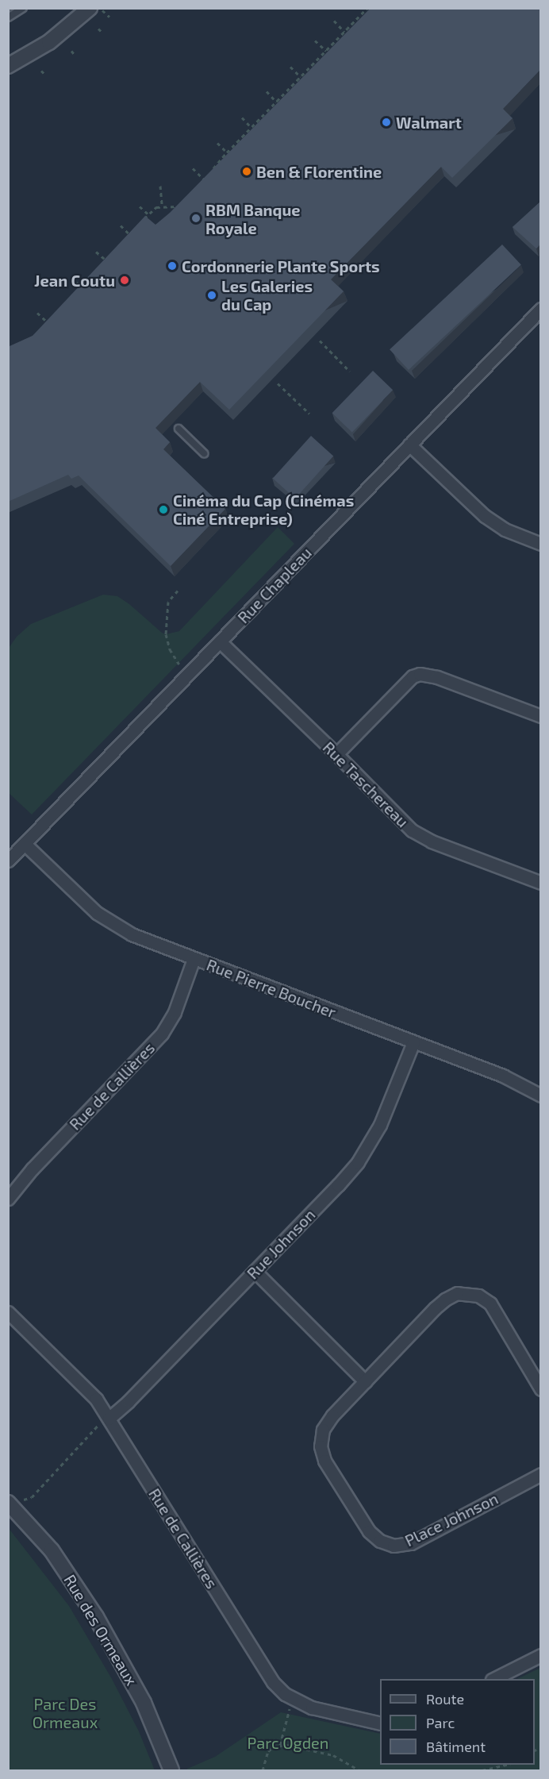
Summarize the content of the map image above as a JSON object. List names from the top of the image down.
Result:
{
  "streets": {
    "street": [
      "Rue Chapleau",
      "Rue Taschereau",
      "Rue Pierre Boucher",
      "Rue de Callières",
      "Rue Johnson",
      "Place Johnson",
      "Rue des Ormeaux"
    ]
  },
  "crossings": [
    ["Rue Chapleau", "Rue Taschereau"],
    ["Rue Chapleau", "Rue Pierre Boucher"],
    ["Rue Pierre Boucher", "Rue de Callières"],
    ["Rue Pierre Boucher", "Rue Johnson"],
    ["Rue de Callières", "Rue Johnson"]
  ],
  "parks": ["Parc Des Ormeaux", "Parc Ogden"],
  "places": [
    "Walmart",
    "Ben & Florentine",
    "RBM Banque Royale",
    "Cordonnerie Plante Sports",
    "Jean Coutu",
    "Les Galeries du Cap",
    "Cinéma du Cap (Cinémas Ciné Entreprise)"
  ],
  "legend": ["Route", "Parc", "Bâtiment"]
}
